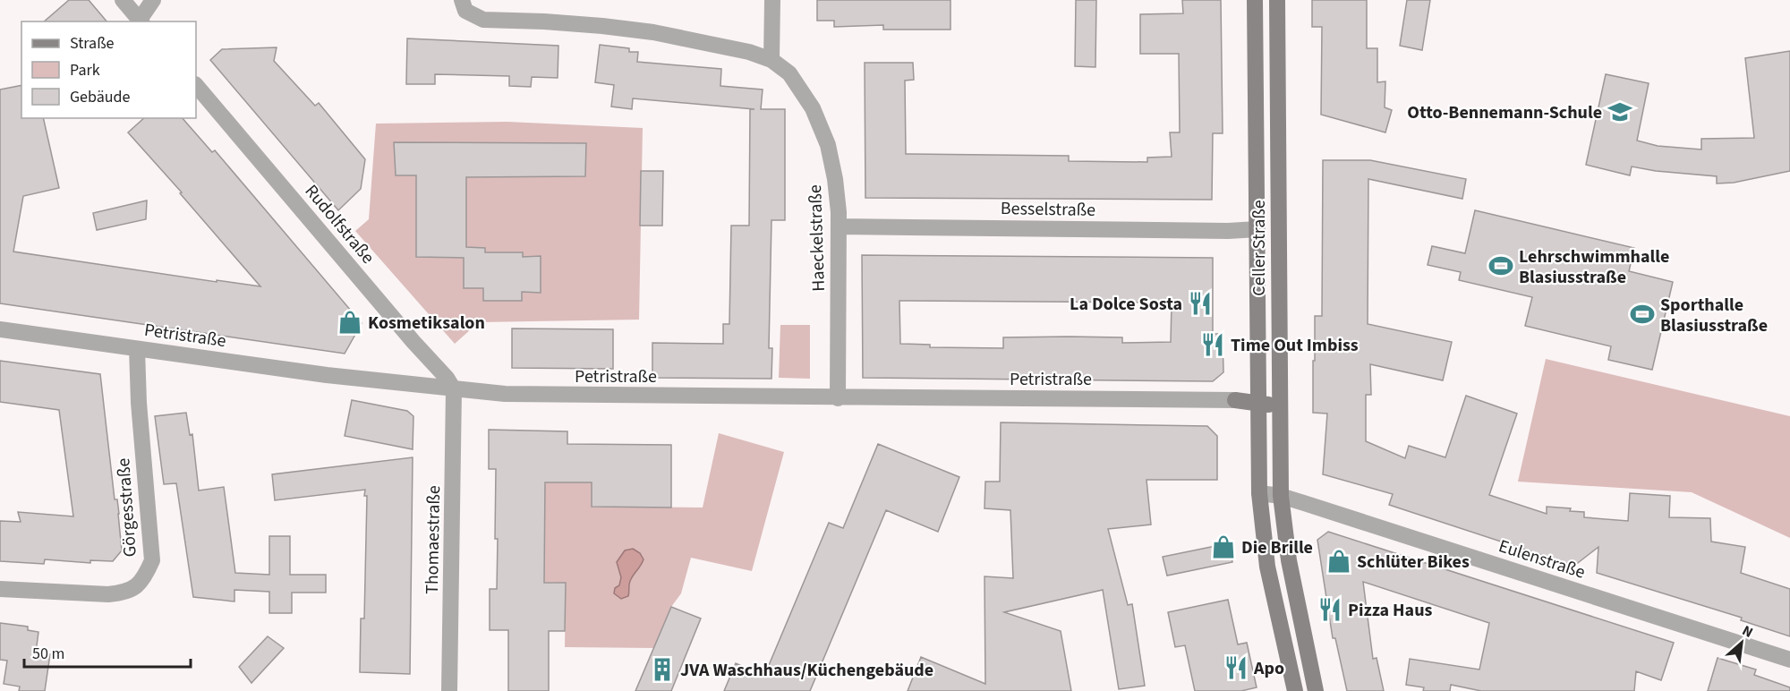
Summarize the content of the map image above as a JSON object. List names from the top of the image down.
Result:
{
  "streets": {
    "main road": ["Celler Straße"],
    "street": [
      "Besselstraße",
      "Rudolfstraße",
      "Haeckelstraße",
      "Petristraße",
      "Görgesstraße",
      "Thomaestraße",
      "Eulenstraße"
    ]
  },
  "crossings": [
    ["Besselstraße", "Haeckelstraße"],
    ["Besselstraße", "Celler Straße"],
    ["Rudolfstraße", "Petristraße"],
    ["Rudolfstraße", "Thomaestraße"],
    ["Haeckelstraße", "Petristraße"],
    ["Celler Straße", "Eulenstraße"],
    ["Petristraße", "Görgesstraße"],
    ["Petristraße", "Thomaestraße"]
  ],
  "places": {
    "school or university": ["Otto-Bennemann-Schule"],
    "sports": ["Lehrschwimmhalle Blasiusstraße", "Sporthalle Blasiusstraße"],
    "restaurant": [
      "La Dolce Sosta",
      "Time Out Imbiss",
      "Pizza Haus",
      "Apo"
    ],
    "shop": ["Kosmetiksalon", "Die Brille", "Schlüter Bikes"],
    "building": ["JVA Waschhaus/Küchengebäude"]
  },
  "legend": ["Straße", "Park", "Gebäude"],
  "scale_bar": "50 m",
  "north": "top right"
}
